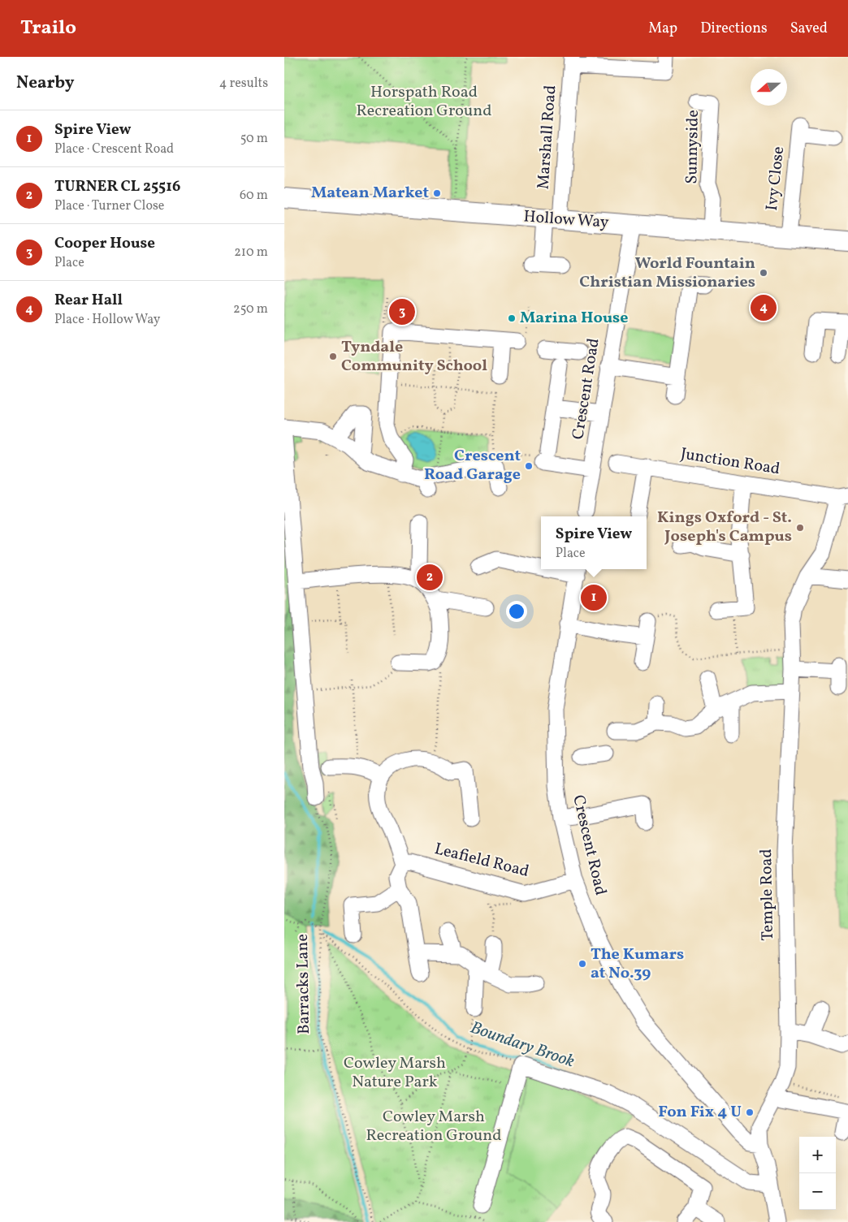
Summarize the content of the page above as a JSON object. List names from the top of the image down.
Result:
{
  "streets": {
    "main road": ["Hollow Way"],
    "street": [
      "Marshall Road",
      "Sunnyside",
      "Ivy Close",
      "Crescent Road",
      "Junction Road",
      "Leafield Road",
      "Temple Road"
    ],
    "path": ["Barracks Lane"]
  },
  "crossings": [
    ["Marshall Road", "Hollow Way"],
    ["Sunnyside", "Hollow Way"],
    ["Ivy Close", "Hollow Way"],
    ["Hollow Way", "Crescent Road"],
    ["Crescent Road", "Junction Road"],
    ["Crescent Road", "Leafield Road"],
    ["Crescent Road", "Temple Road"],
    ["Junction Road", "Temple Road"]
  ],
  "water": ["Boundary Brook"],
  "parks": ["Horspath Road Recreation Ground", "Cowley Marsh Nature Park", "Cowley Marsh Recreation Ground"],
  "places": [
    "Matean Market",
    "World Fountain Christian Missionaries",
    "Marina House",
    "Tyndale Community School",
    "Crescent Road Garage",
    "Kings Oxford - St. Joseph's Campus",
    "The Kumars at No.39",
    "Fon Fix 4 U"
  ],
  "north": "left",
  "page": {
    "header": "Trailo",
    "nav": ["Map", "Directions", "Saved"],
    "heading": ["Nearby", "4 results"],
    "list": [
      {
        "mark": "1",
        "name": "Spire View",
        "note": "Place · Crescent Road",
        "value": "50 m"
      },
      {
        "mark": "2",
        "name": "TURNER CL 25516",
        "note": "Place · Turner Close",
        "value": "60 m"
      },
      {
        "mark": "3",
        "name": "Cooper House",
        "note": "Place",
        "value": "210 m"
      },
      {
        "mark": "4",
        "name": "Rear Hall",
        "note": "Place · Hollow Way",
        "value": "250 m"
      }
    ],
    "pins": [
      "4",
      "3",
      "2",
      "1"
    ],
    "popup": ["Spire View", "Place"],
    "map_buttons": ["+", "−"]
  }
}
